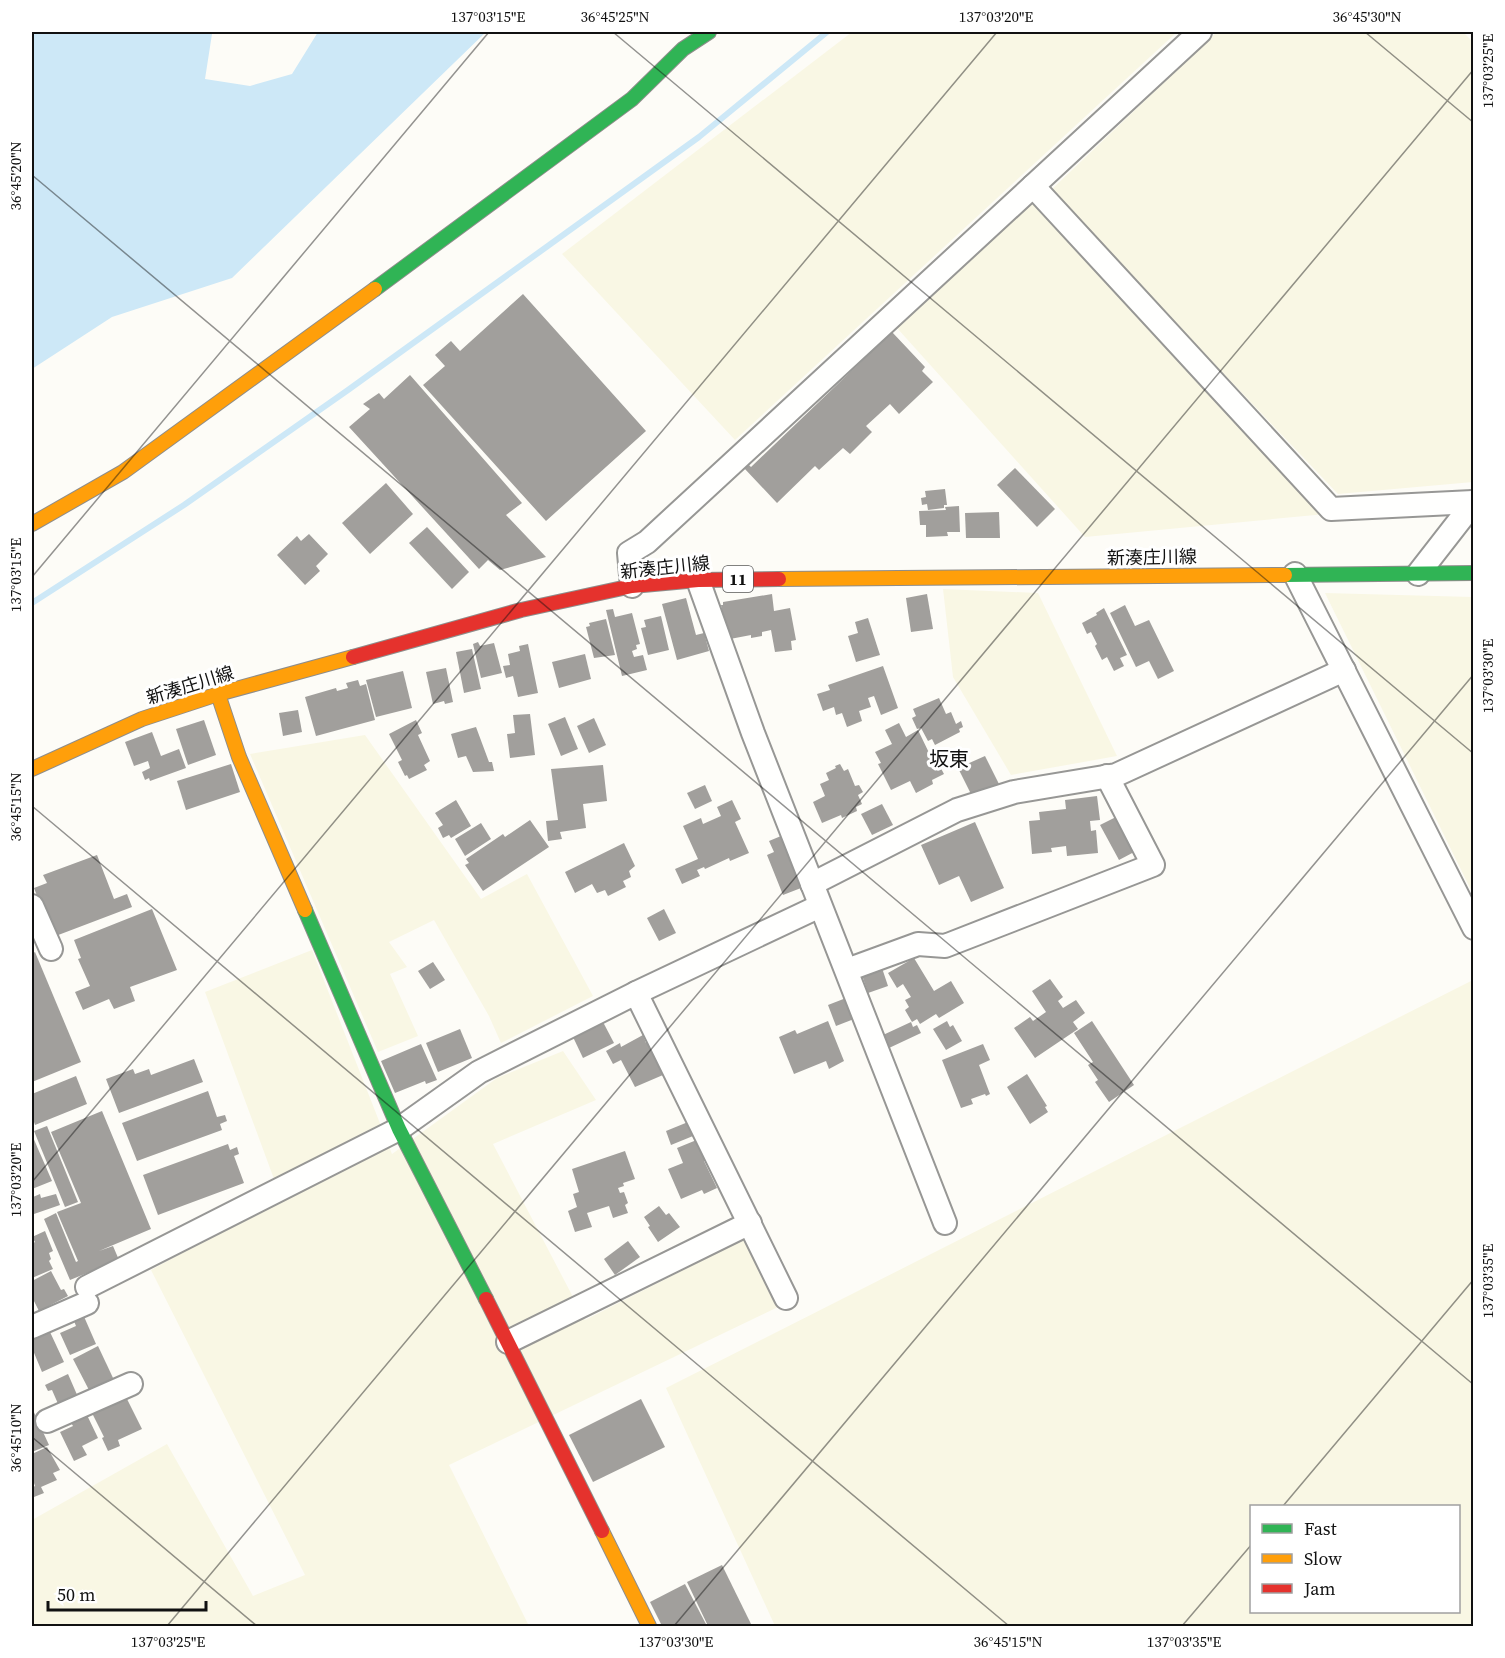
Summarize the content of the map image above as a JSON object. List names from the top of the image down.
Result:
{
  "streets": {
    "street": ["新湊庄川線", "11"]
  },
  "districts": ["坂東"],
  "legend": ["Fast", "Slow", "Jam"],
  "scale_bar": "50 m",
  "coordinates": [
    "137°03'15\"E",
    "36°45'25\"N",
    "137°03'20\"E",
    "36°45'30\"N",
    "137°03'25\"E",
    "36°45'20\"N",
    "137°03'30\"E",
    "36°45'15\"N",
    "137°03'35\"E",
    "36°45'10\"N"
  ]
}
